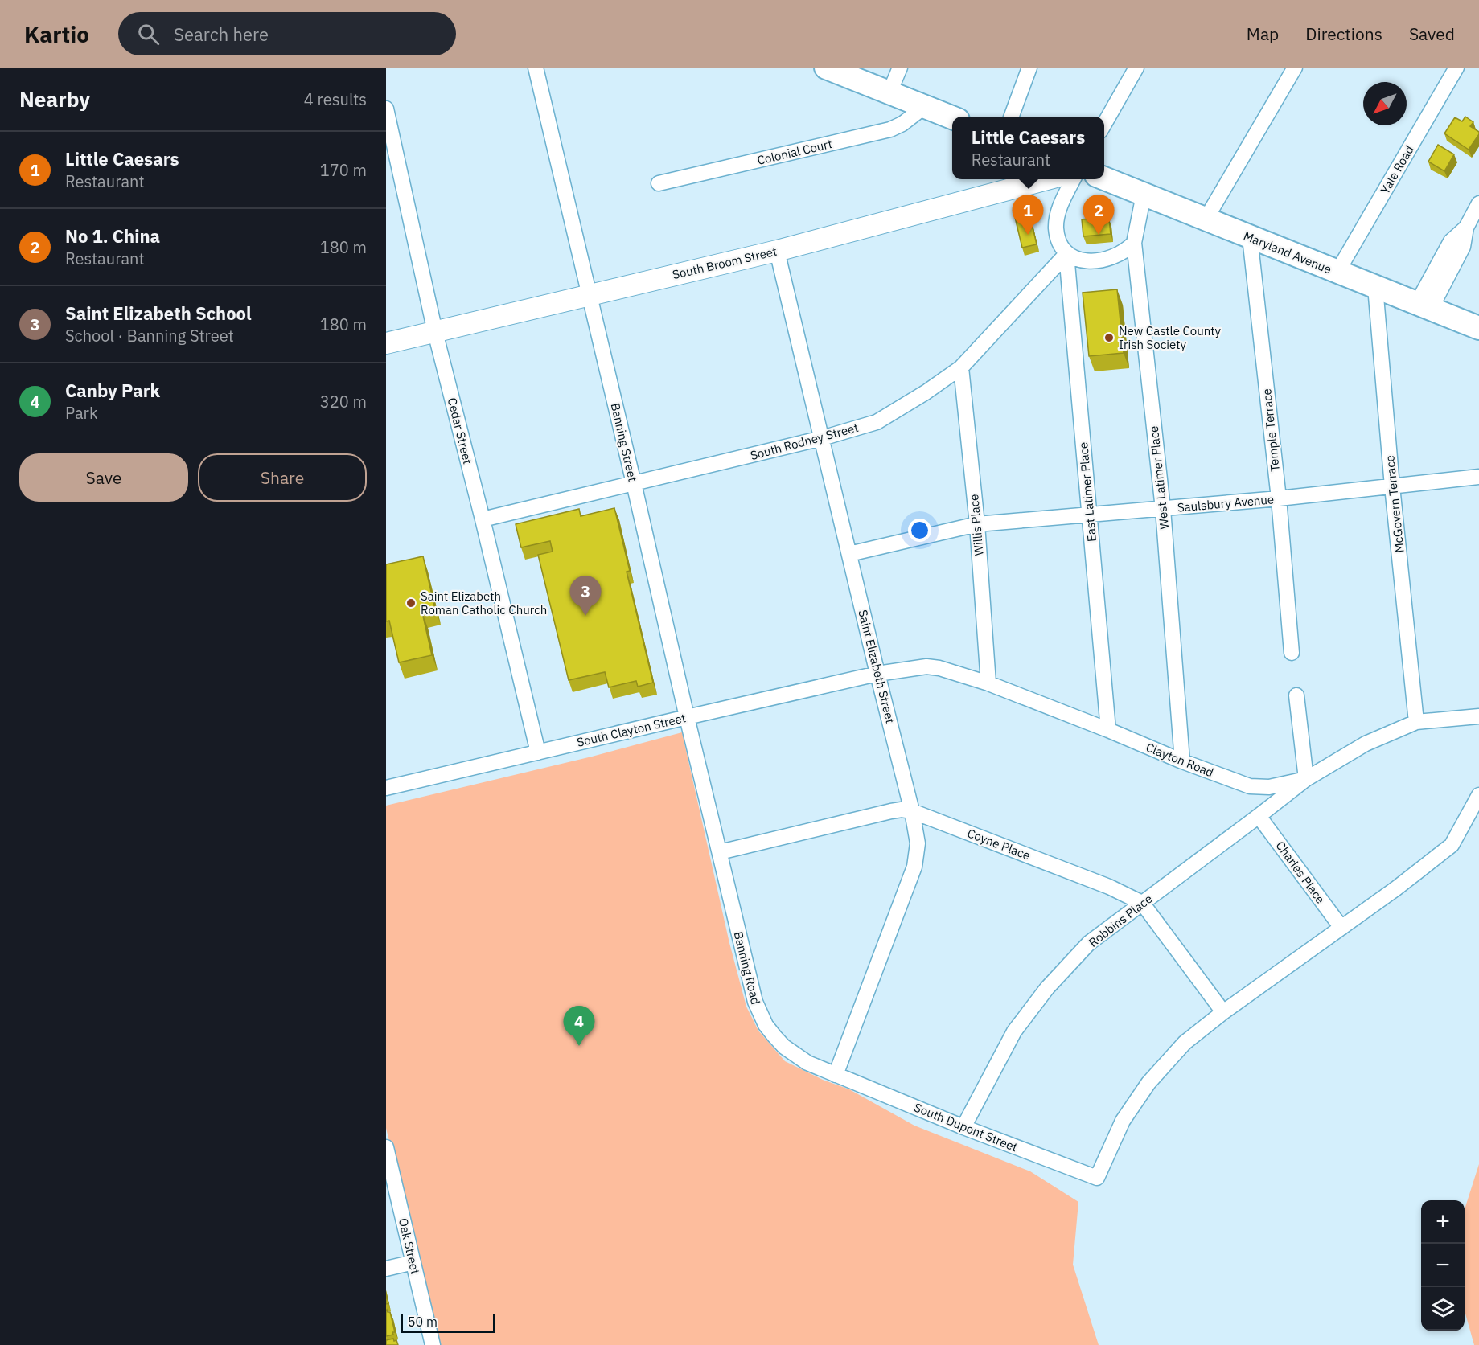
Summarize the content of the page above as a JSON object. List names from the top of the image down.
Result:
{
  "streets": {
    "main road": ["Maryland Avenue"],
    "street": [
      "Colonial Court",
      "Yale Road",
      "South Broom Street",
      "Temple Terrace",
      "Cedar Street",
      "South Rodney Street",
      "Banning Street",
      "West Latimer Place",
      "East Latimer Place",
      "Saulsbury Avenue",
      "McGovern Terrace",
      "Willis Place",
      "Saint Elizabeth Street",
      "South Clayton Street",
      "Clayton Road",
      "Coyne Place",
      "Charles Place",
      "Robbins Place",
      "Banning Road",
      "South Dupont Street",
      "Oak Street"
    ]
  },
  "crossings": [
    ["Yale Road", "Maryland Avenue"],
    ["Maryland Avenue", "Temple Terrace"],
    ["Maryland Avenue", "West Latimer Place"],
    ["Maryland Avenue", "McGovern Terrace"],
    ["South Broom Street", "Cedar Street"],
    ["South Broom Street", "Banning Street"],
    ["South Broom Street", "Saint Elizabeth Street"],
    ["Temple Terrace", "Saulsbury Avenue"],
    ["Cedar Street", "South Rodney Street"],
    ["Cedar Street", "South Clayton Street"],
    ["South Rodney Street", "Banning Street"],
    ["South Rodney Street", "East Latimer Place"],
    ["South Rodney Street", "Willis Place"],
    ["South Rodney Street", "Saint Elizabeth Street"],
    ["Banning Street", "South Clayton Street"],
    ["Banning Street", "Coyne Place"],
    ["Banning Street", "Banning Road"],
    ["West Latimer Place", "Saulsbury Avenue"],
    ["West Latimer Place", "Clayton Road"],
    ["East Latimer Place", "Saulsbury Avenue"],
    ["East Latimer Place", "Clayton Road"],
    ["Saulsbury Avenue", "McGovern Terrace"],
    ["Saulsbury Avenue", "Willis Place"],
    ["Saulsbury Avenue", "Saint Elizabeth Street"],
    ["McGovern Terrace", "Clayton Road"],
    ["Willis Place", "Clayton Road"],
    ["Saint Elizabeth Street", "South Clayton Street"],
    ["Saint Elizabeth Street", "Clayton Road"],
    ["Saint Elizabeth Street", "Coyne Place"],
    ["Saint Elizabeth Street", "Banning Road"],
    ["Saint Elizabeth Street", "South Dupont Street"],
    ["South Clayton Street", "Clayton Road"],
    ["Clayton Road", "Robbins Place"],
    ["Coyne Place", "Robbins Place"],
    ["Coyne Place", "Banning Road"],
    ["Coyne Place", "South Dupont Street"],
    ["Charles Place", "Robbins Place"],
    ["Robbins Place", "South Dupont Street"],
    ["Banning Road", "South Dupont Street"]
  ],
  "places": ["New Castle County Irish Society", "Saint Elizabeth Roman Catholic Church"],
  "scale_bar": "50 m",
  "north": "bottom left",
  "page": {
    "header": "Kartio",
    "search": "Search here",
    "nav": ["Map", "Directions", "Saved"],
    "heading": ["Nearby", "4 results"],
    "popup": ["Little Caesars", "Restaurant"],
    "list": [
      {
        "mark": "1",
        "name": "Little Caesars",
        "note": "Restaurant",
        "value": "170 m"
      },
      {
        "mark": "2",
        "name": "No 1. China",
        "note": "Restaurant",
        "value": "180 m"
      },
      {
        "mark": "3",
        "name": "Saint Elizabeth School",
        "note": "School · Banning Street",
        "value": "180 m"
      },
      {
        "mark": "4",
        "name": "Canby Park",
        "note": "Park",
        "value": "320 m"
      }
    ],
    "pins": [
      "1",
      "2",
      "3",
      "4"
    ],
    "buttons": ["Save", "Share"],
    "map_buttons": ["+", "−"],
    "scale": "50 m"
  }
}
